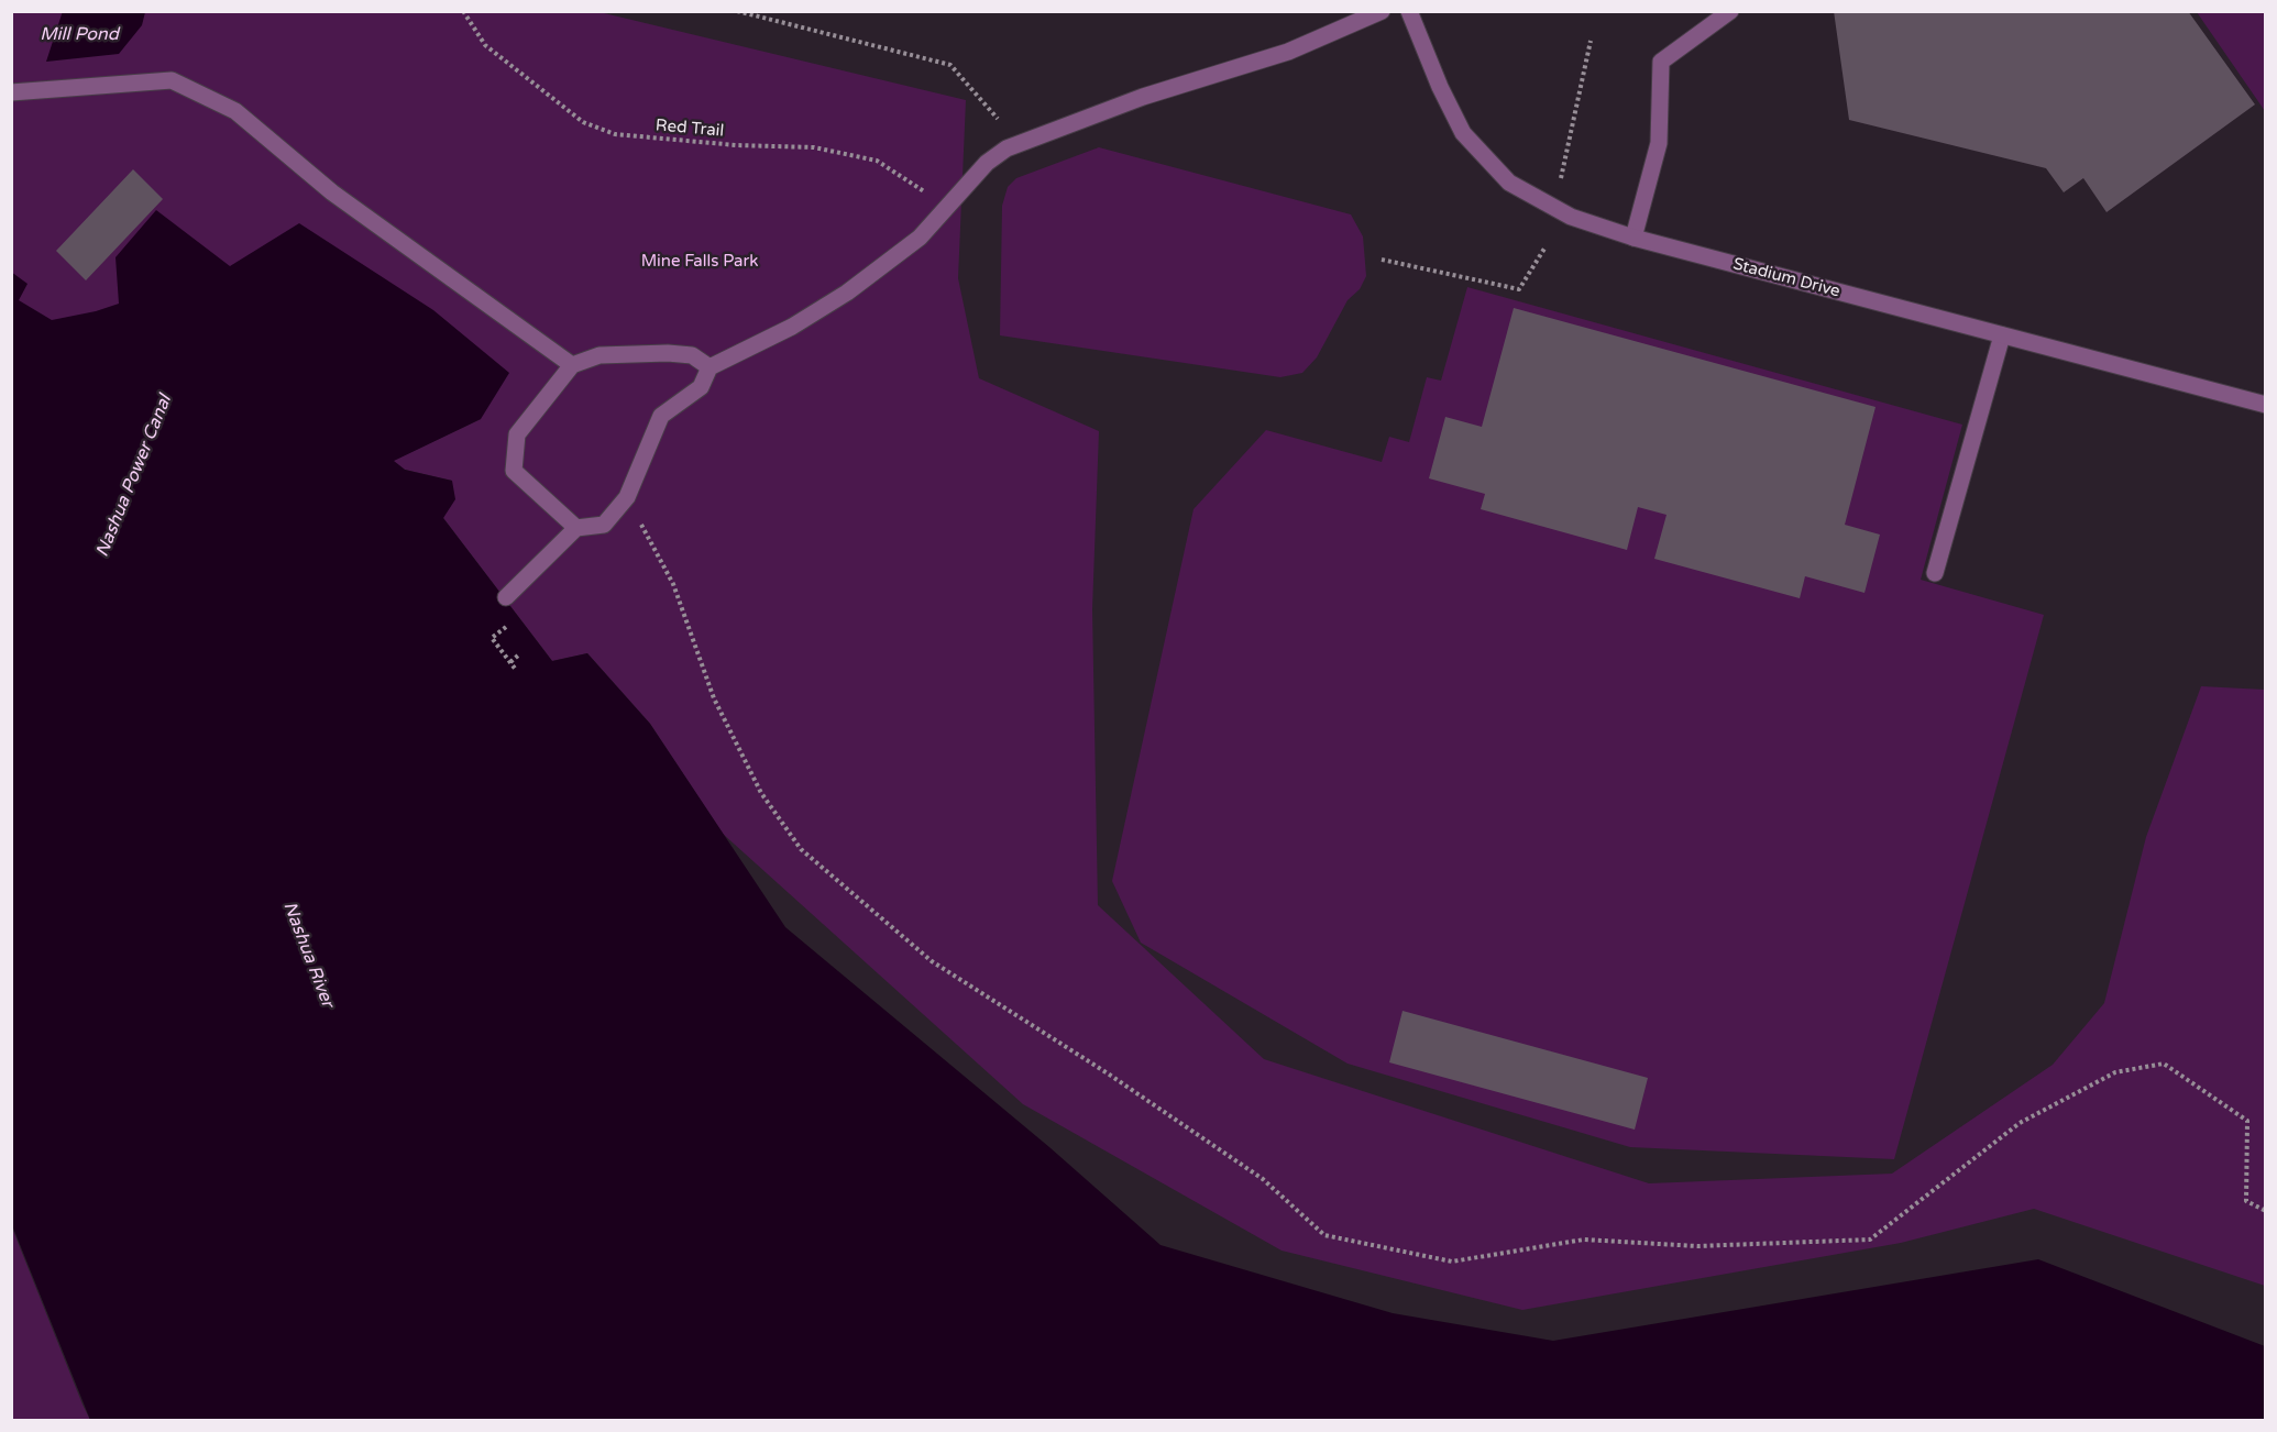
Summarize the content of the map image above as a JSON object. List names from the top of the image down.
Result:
{
  "streets": {
    "street": ["Stadium Drive"],
    "path": ["Red Trail"]
  },
  "water": ["Mill Pond", "Nashua Power Canal", "Nashua River"],
  "parks": ["Mine Falls Park"]
}
